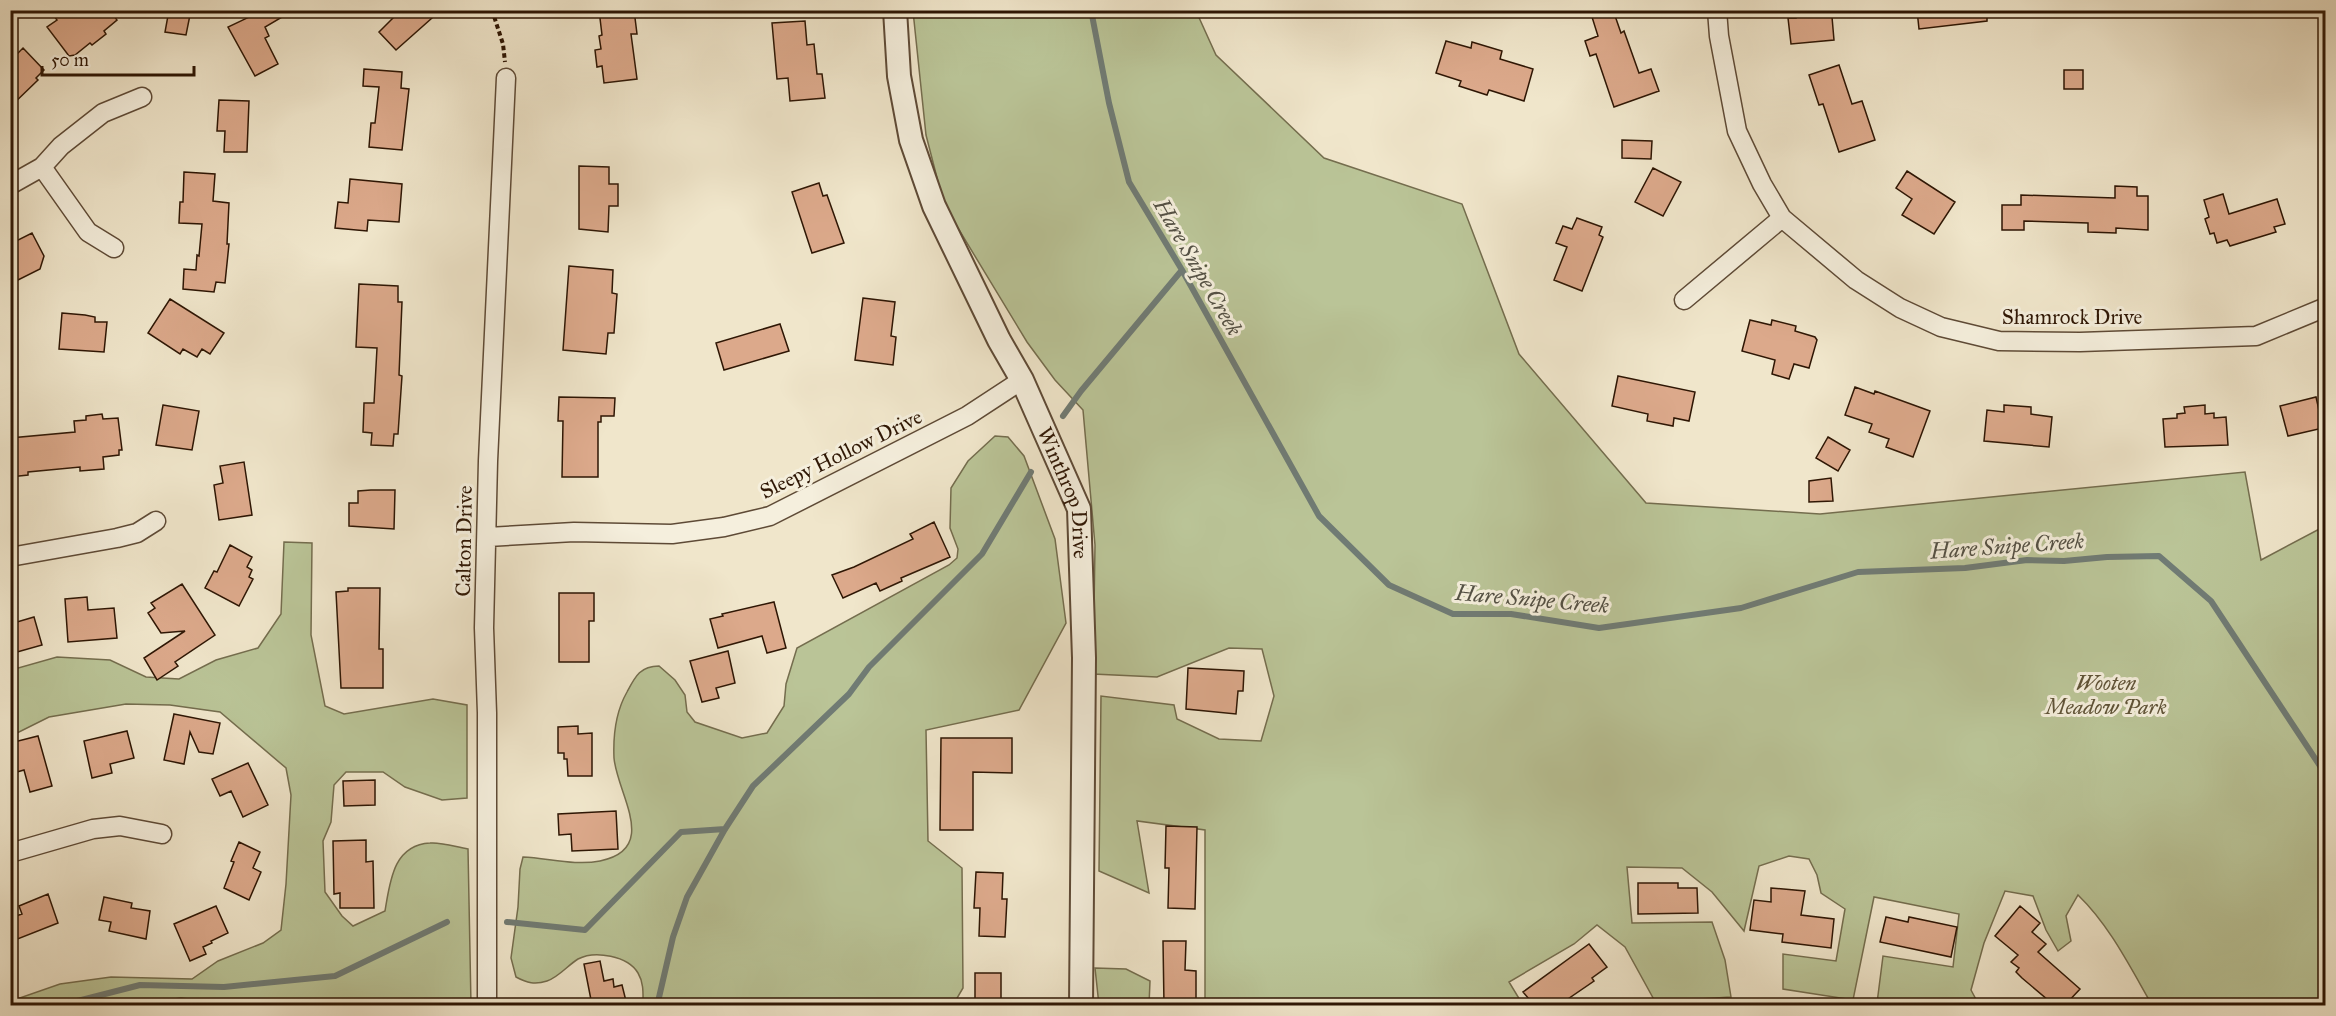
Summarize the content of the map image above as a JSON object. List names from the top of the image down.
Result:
{
  "streets": {
    "street": [
      "Shamrock Drive",
      "Sleepy Hollow Drive",
      "Winthrop Drive",
      "Calton Drive"
    ]
  },
  "crossings": [
    ["Sleepy Hollow Drive", "Winthrop Drive"],
    ["Sleepy Hollow Drive", "Calton Drive"]
  ],
  "water": ["Hare Snipe Creek"],
  "parks": ["Wooten Meadow Park"],
  "scale_bar": "50 m"
}
